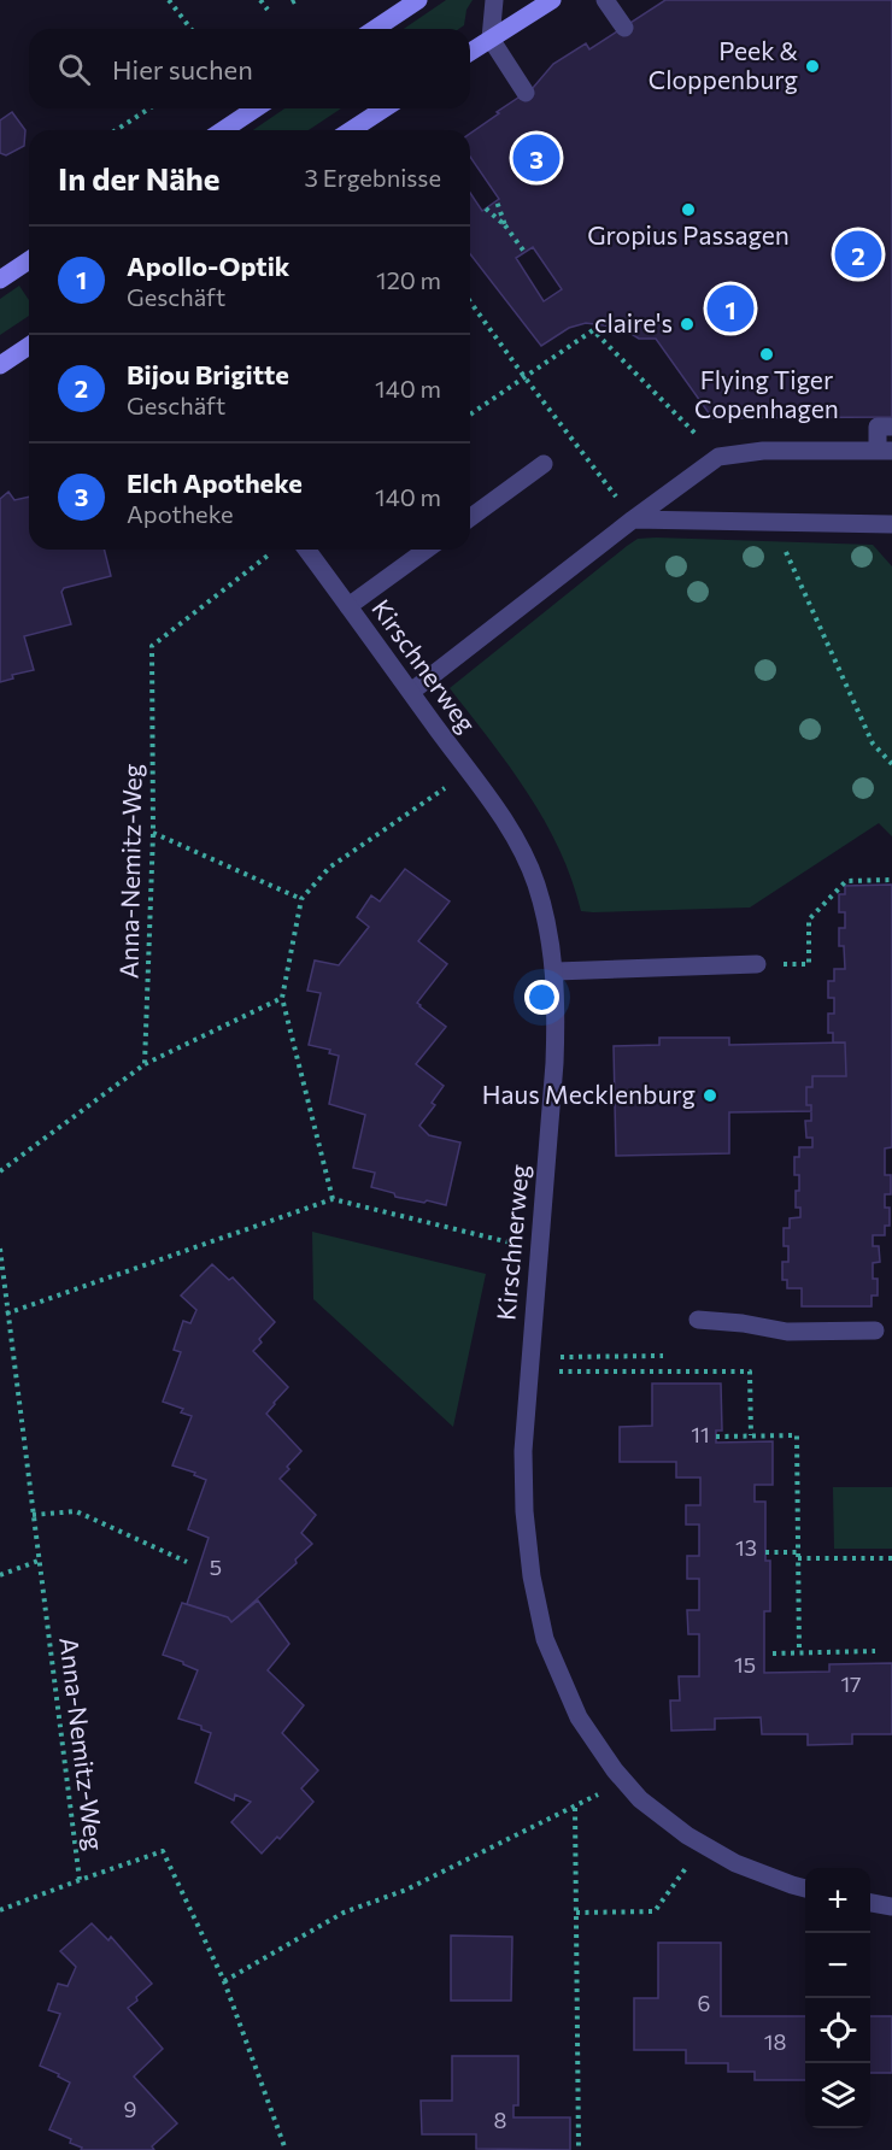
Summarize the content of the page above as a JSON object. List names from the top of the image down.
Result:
{
  "streets": {
    "street": ["Kirschnerweg"],
    "path": ["Anna-Nemitz-Weg"]
  },
  "places": [
    "Peek & Cloppenburg",
    "Gropius Passagen",
    "claire's",
    "Flying Tiger Copenhagen",
    "Haus Mecklenburg"
  ],
  "house_numbers": [
    "11",
    "13",
    "5",
    "15",
    "17",
    "6",
    "18",
    "9",
    "8"
  ],
  "page": {
    "search": "Hier suchen",
    "heading": ["In der Nähe", "3 Ergebnisse"],
    "pins": ["3", "2", "1"],
    "list": [
      {
        "mark": "1",
        "name": "Apollo-Optik",
        "note": "Geschäft",
        "value": "120 m"
      },
      {
        "mark": "2",
        "name": "Bijou Brigitte",
        "note": "Geschäft",
        "value": "140 m"
      },
      {
        "mark": "3",
        "name": "Elch Apotheke",
        "note": "Apotheke",
        "value": "140 m"
      }
    ],
    "map_buttons": ["+", "−"]
  }
}
